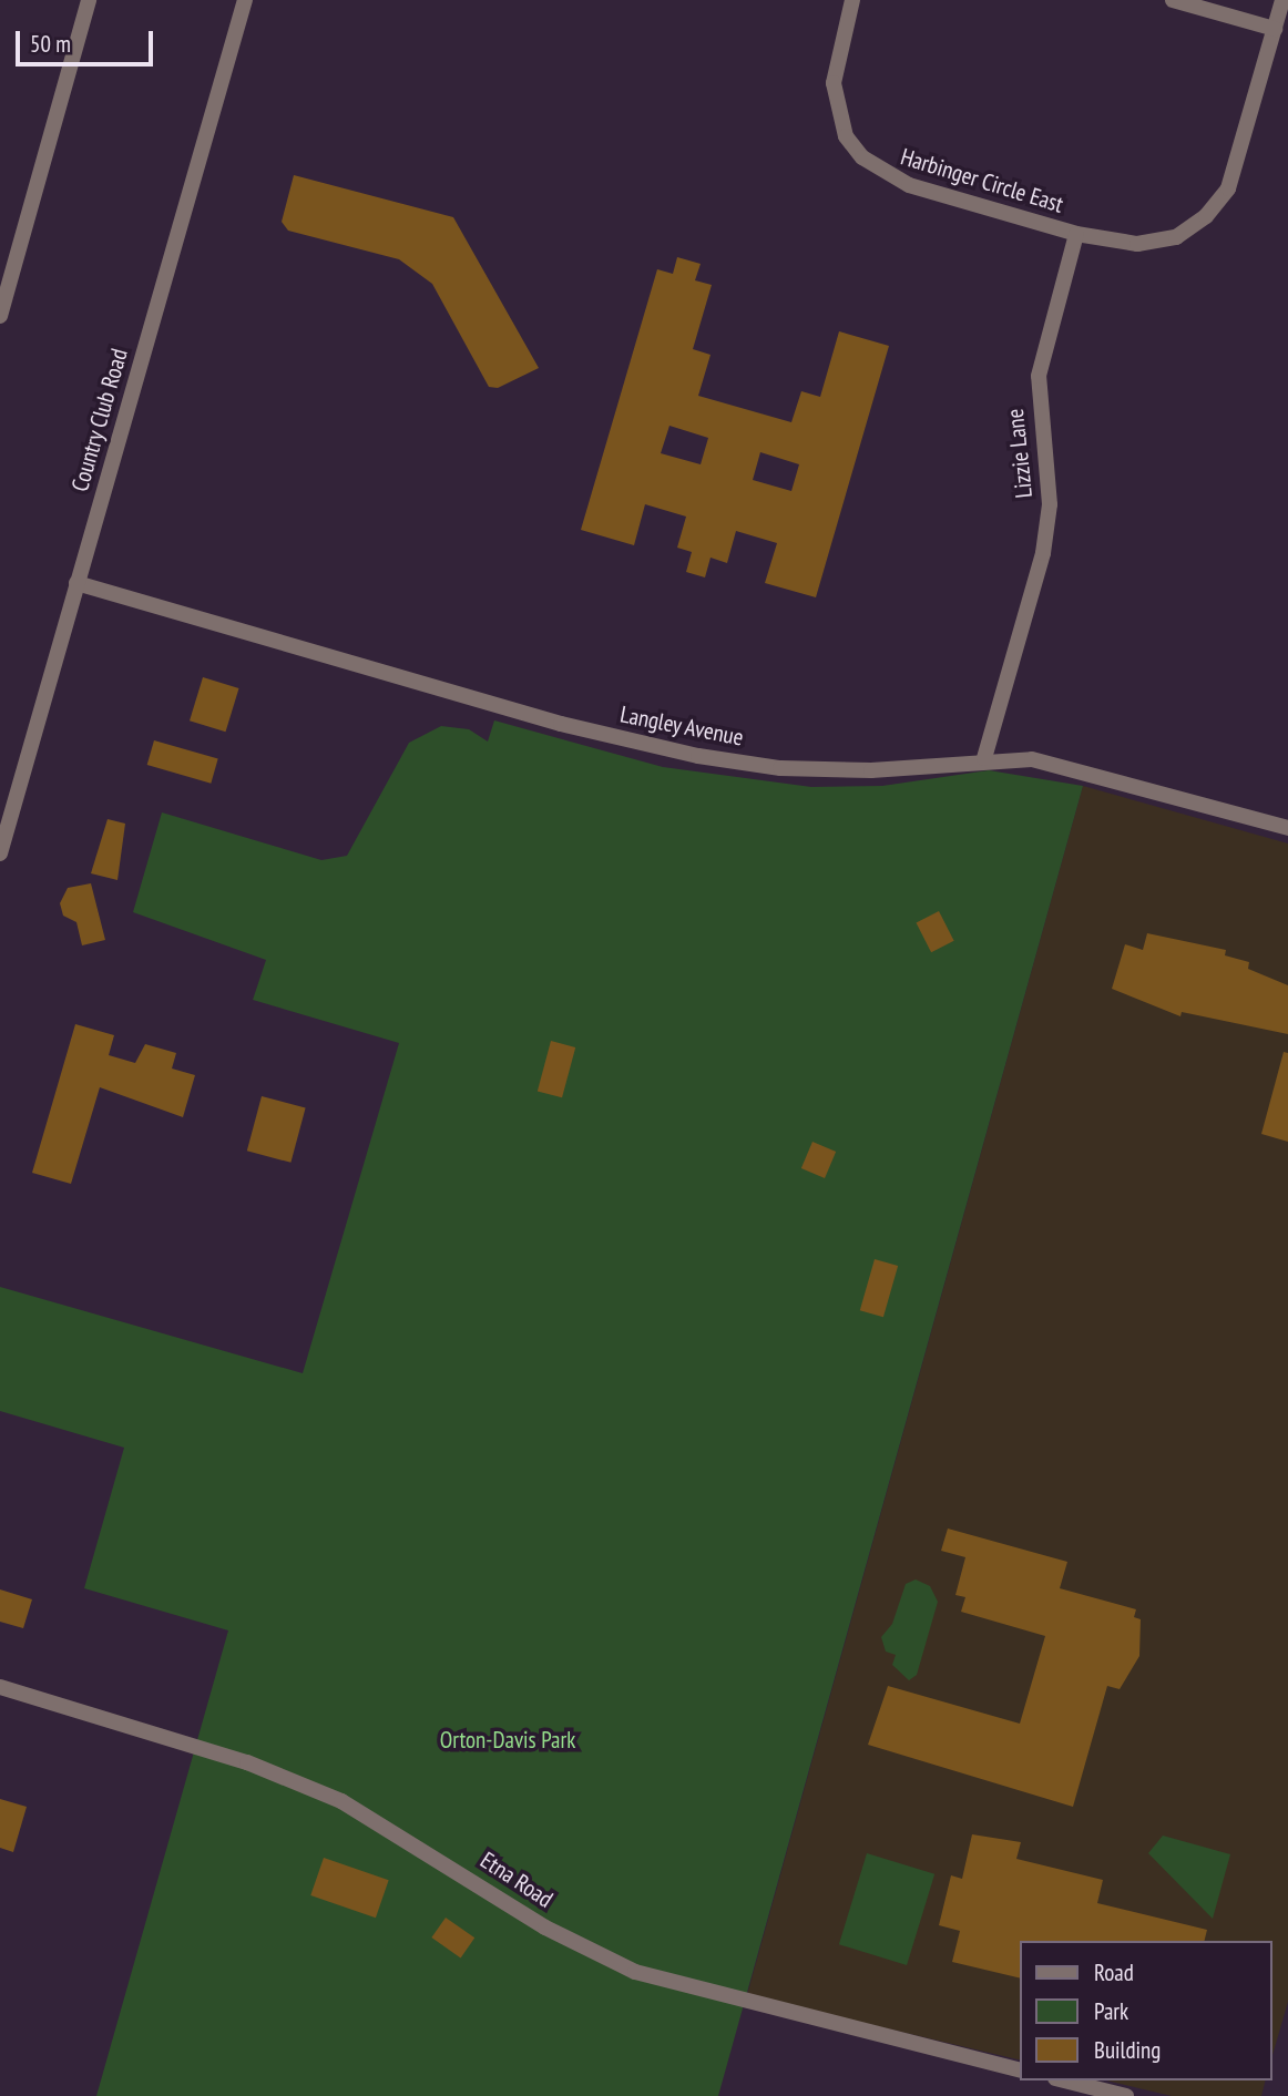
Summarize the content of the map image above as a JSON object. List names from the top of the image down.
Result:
{
  "streets": {
    "street": [
      "Harbinger Circle East",
      "Country Club Road",
      "Lizzie Lane",
      "Langley Avenue",
      "Etna Road"
    ]
  },
  "crossings": [
    ["Harbinger Circle East", "Lizzie Lane"],
    ["Country Club Road", "Langley Avenue"],
    ["Lizzie Lane", "Langley Avenue"]
  ],
  "parks": ["Orton-Davis Park"],
  "legend": ["Road", "Park", "Building"],
  "scale_bar": "50 m"
}
